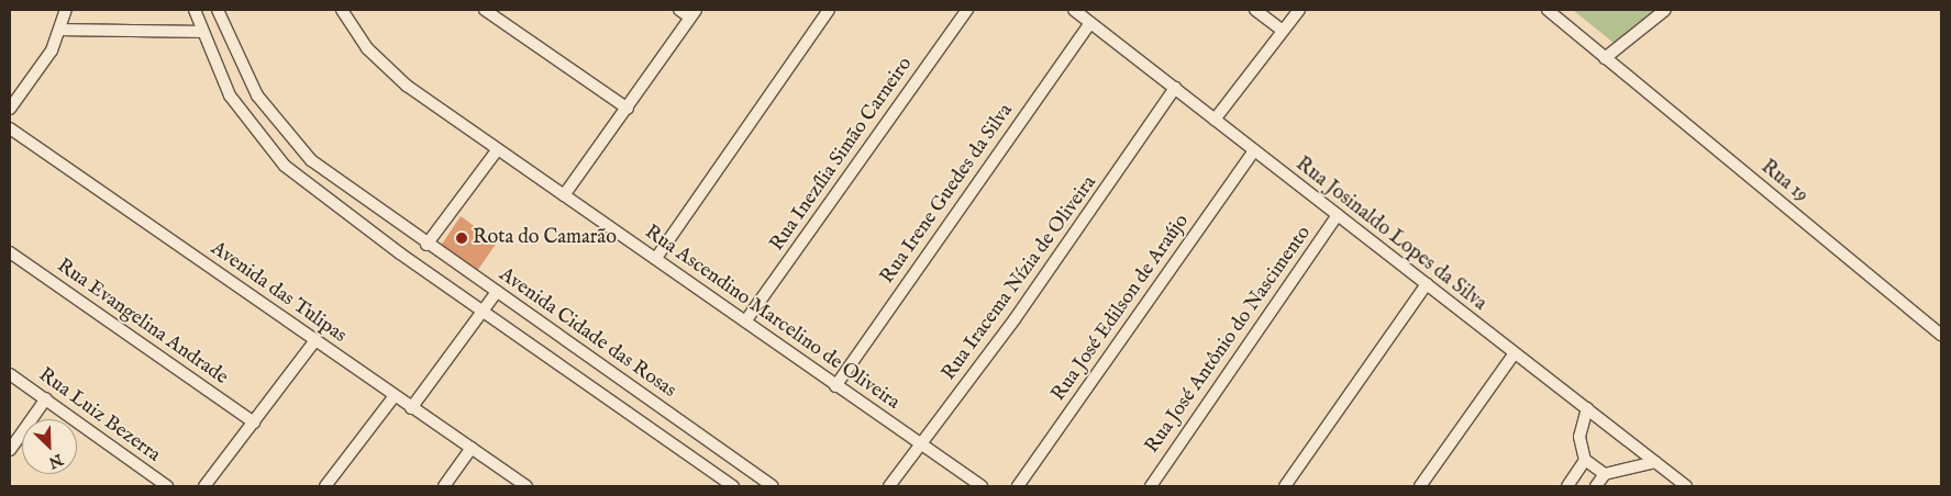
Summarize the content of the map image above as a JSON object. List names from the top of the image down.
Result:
{
  "streets": {
    "street": [
      "Rua Inezília Simão Carneiro",
      "Rua 19",
      "Rua Irene Guedes da Silva",
      "Rua Josinaldo Lopes da Silva",
      "Rua Iracema Nízia de Oliveira",
      "Avenida das Tulipas",
      "Rua José Edilson de Araújo",
      "Rua Ascendino Marcelino de Oliveira",
      "Rua Evangelina Andrade",
      "Avenida Cidade das Rosas",
      "Rua José Antônio do Nascimento",
      "Rua Luiz Bezerra"
    ]
  },
  "crossings": [
    ["Rua Inezília Simão Carneiro", "Rua Ascendino Marcelino de Oliveira"],
    ["Rua Irene Guedes da Silva", "Rua Josinaldo Lopes da Silva"],
    ["Rua Irene Guedes da Silva", "Rua Ascendino Marcelino de Oliveira"],
    ["Rua Josinaldo Lopes da Silva", "Rua Iracema Nízia de Oliveira"],
    ["Rua Josinaldo Lopes da Silva", "Rua José Edilson de Araújo"],
    ["Rua Josinaldo Lopes da Silva", "Rua José Antônio do Nascimento"],
    ["Rua Iracema Nízia de Oliveira", "Rua Ascendino Marcelino de Oliveira"]
  ],
  "places": ["Rota do Camarão"],
  "north": "bottom right"
}
